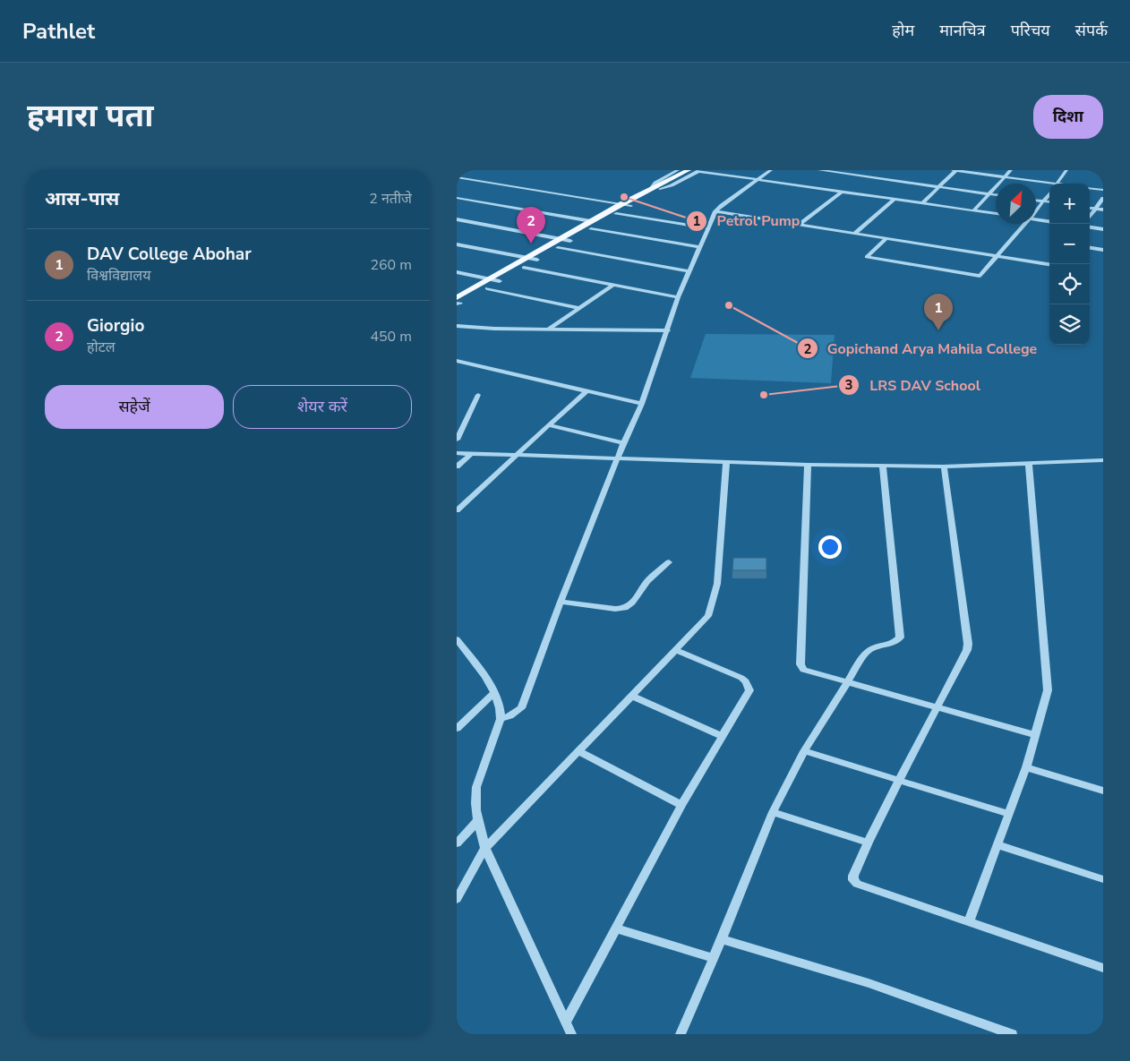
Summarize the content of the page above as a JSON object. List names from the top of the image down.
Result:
{
  "places": ["Petrol Pump", "Gopichand Arya Mahila College", "LRS DAV School"],
  "north": "top right",
  "page": {
    "header": "Pathlet",
    "nav": [
      "होम",
      "मानचित्र",
      "परिचय",
      "संपर्क"
    ],
    "title": "हमारा पता",
    "buttons": [
      "दिशा",
      ["सहेजें", "शेयर करें"]
    ],
    "heading": ["आस-पास", "2 नतीजे"],
    "map_buttons": ["+", "−"],
    "pins": ["2", "1"],
    "list": [
      {
        "mark": "1",
        "name": "DAV College Abohar",
        "note": "विश्वविद्यालय",
        "value": "260 m"
      },
      {
        "mark": "2",
        "name": "Giorgio",
        "note": "होटल",
        "value": "450 m"
      }
    ]
  }
}
